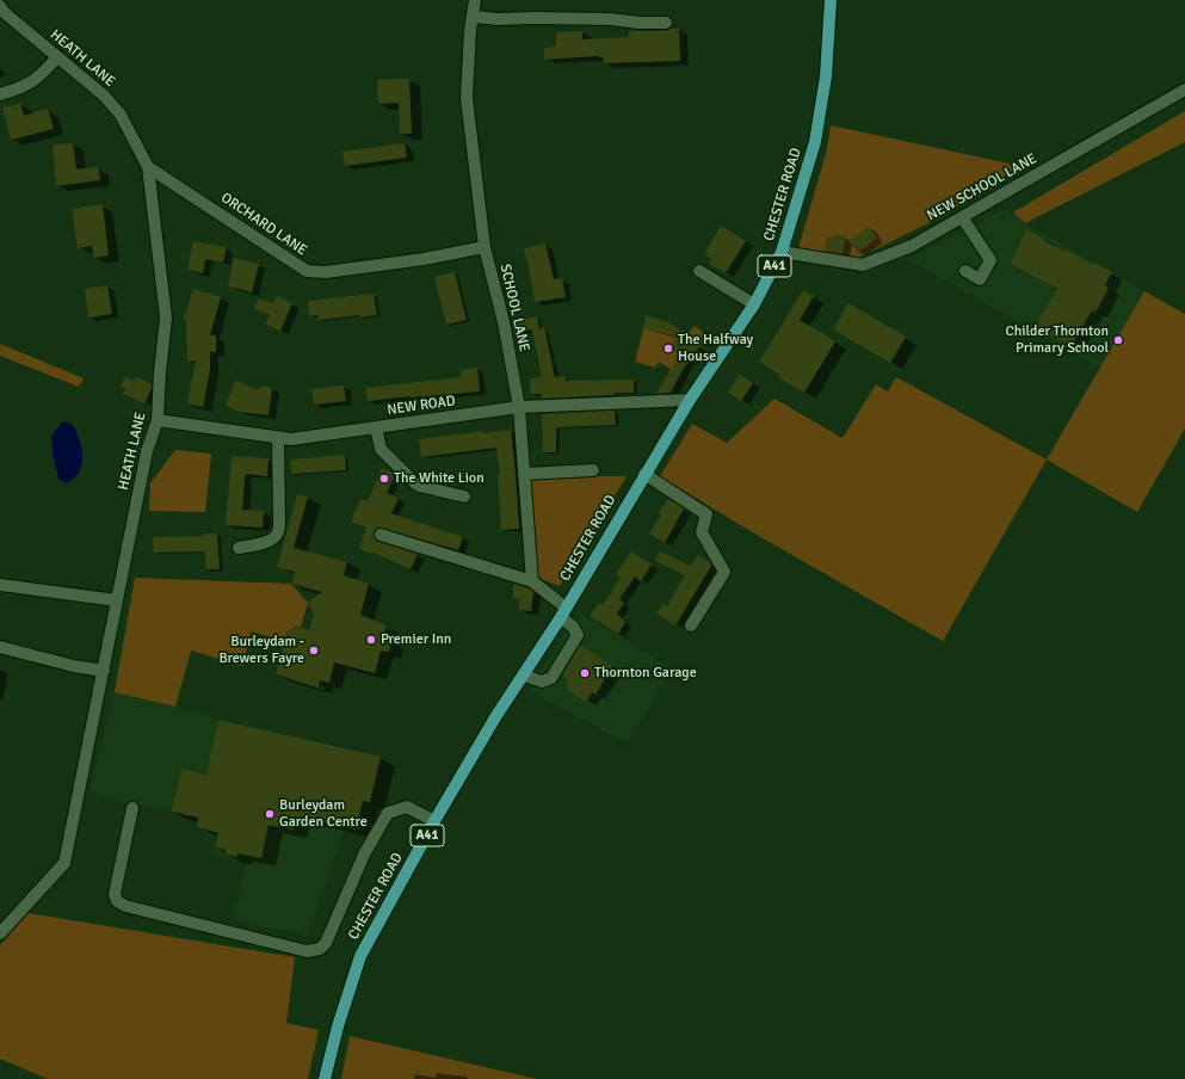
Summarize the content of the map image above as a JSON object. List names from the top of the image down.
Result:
{
  "streets": {
    "main road": ["CHESTER ROAD", "A41"],
    "street": [
      "HEATH LANE",
      "NEW SCHOOL LANE",
      "ORCHARD LANE",
      "SCHOOL LANE",
      "NEW ROAD"
    ]
  },
  "crossings": [
    ["HEATH LANE", "ORCHARD LANE"],
    ["HEATH LANE", "NEW ROAD"],
    ["NEW SCHOOL LANE", "CHESTER ROAD"],
    ["CHESTER ROAD", "NEW ROAD"],
    ["ORCHARD LANE", "SCHOOL LANE"],
    ["SCHOOL LANE", "NEW ROAD"]
  ],
  "places": [
    "Childer Thornton Primary School",
    "The Halfway House",
    "The White Lion",
    "Premier Inn",
    "Burleydam - Brewers Fayre",
    "Thornton Garage",
    "Burleydam Garden Centre"
  ]
}
